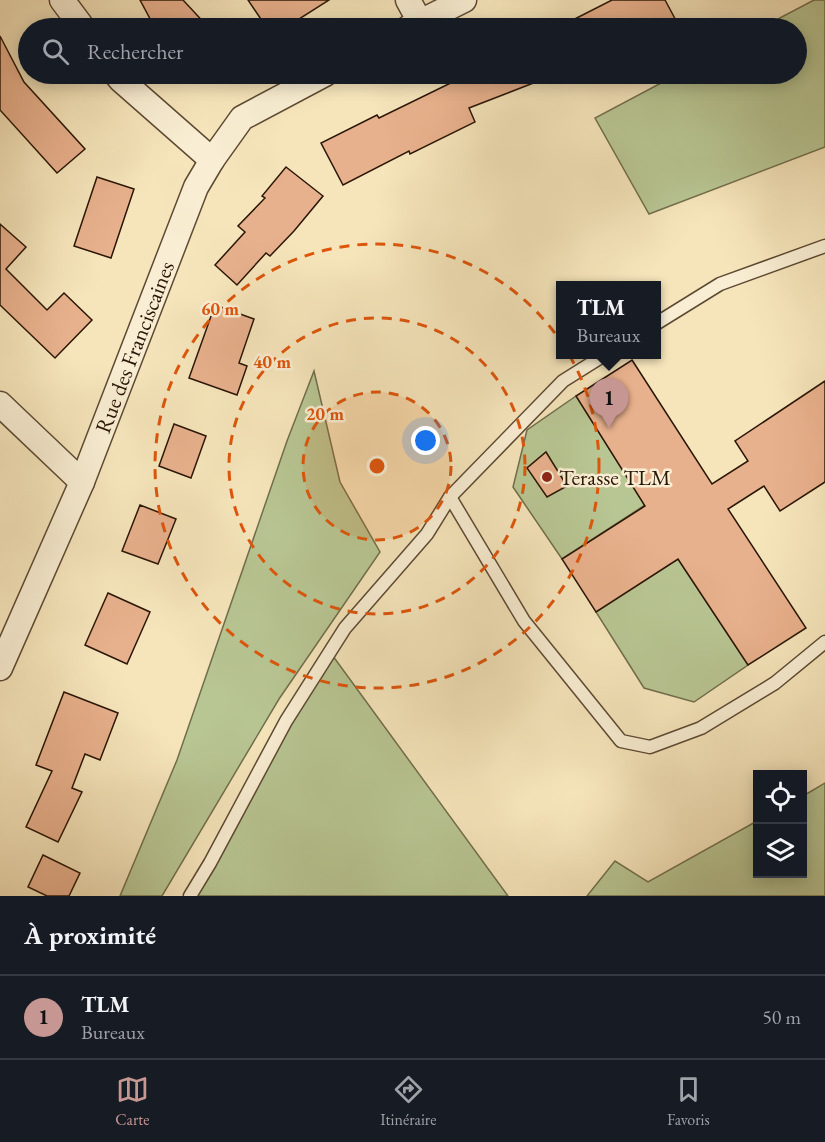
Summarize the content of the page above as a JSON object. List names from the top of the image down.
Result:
{
  "streets": {
    "street": ["Rue des Franciscaines"]
  },
  "places": ["Terasse TLM"],
  "page": {
    "search": "Rechercher",
    "popup": ["TLM", "Bureaux"],
    "pins": "1",
    "heading": "À proximité",
    "list": [
      {
        "mark": "1",
        "name": "TLM",
        "note": "Bureaux",
        "value": "50 m"
      }
    ],
    "nav": ["Carte", "Itinéraire", "Favoris"]
  },
  "rings": ["60 m", "40 m", "20 m"]
}
